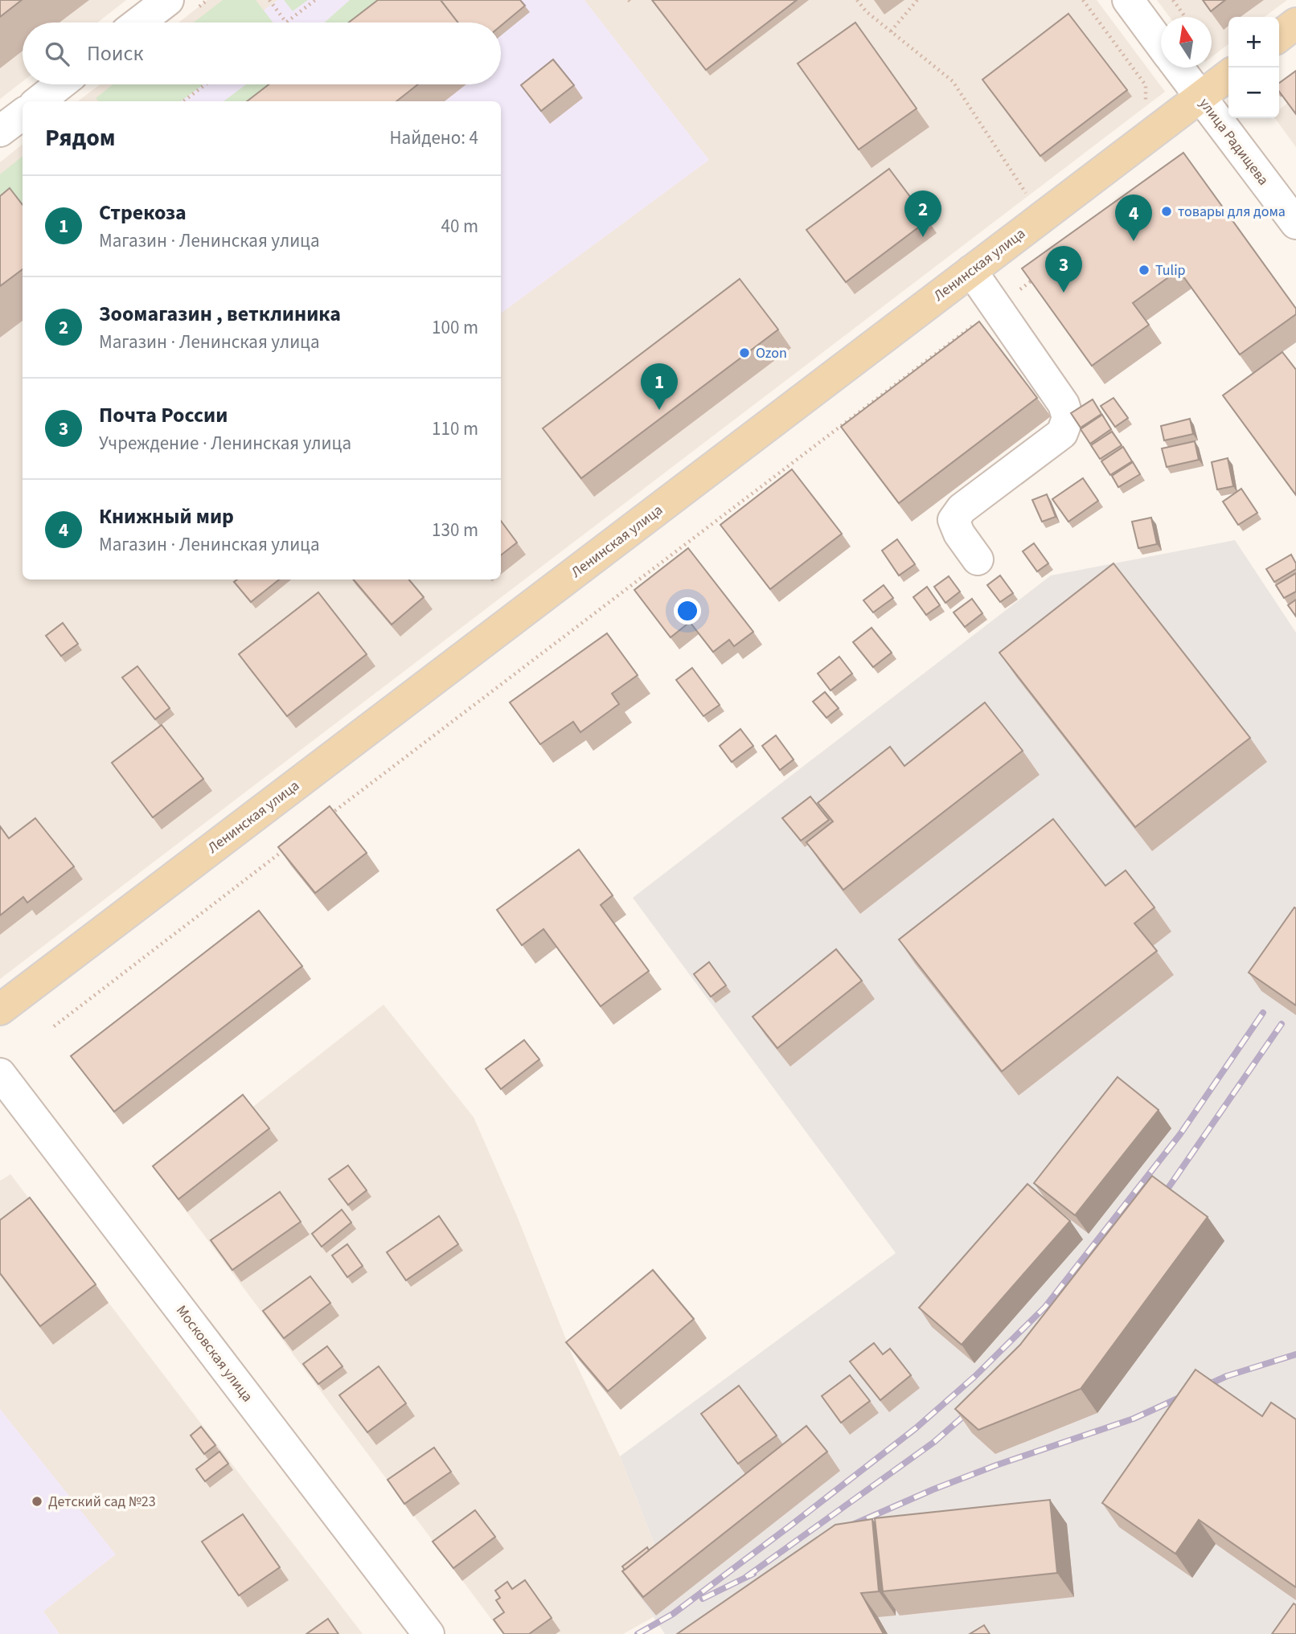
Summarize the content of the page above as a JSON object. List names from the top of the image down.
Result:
{
  "streets": {
    "main road": ["Ленинская улица"],
    "street": ["улица Радищева", "Московская улица"]
  },
  "crossings": [
    ["улица Радищева", "Ленинская улица"]
  ],
  "places": [
    "товары для дома",
    "Tulip",
    "Ozon",
    "Детский сад №23"
  ],
  "north": "top",
  "page": {
    "map_buttons": ["+", "−"],
    "search": "Поиск",
    "heading": ["Рядом", "Найдено: 4"],
    "list": [
      {
        "mark": "1",
        "name": "Стрекоза",
        "note": "Магазин · Ленинская улица",
        "value": "40 m"
      },
      {
        "mark": "2",
        "name": "Зоомагазин , ветклиника",
        "note": "Магазин · Ленинская улица",
        "value": "100 m"
      },
      {
        "mark": "3",
        "name": "Почта России",
        "note": "Учреждение · Ленинская улица",
        "value": "110 m"
      },
      {
        "mark": "4",
        "name": "Книжный мир",
        "note": "Магазин · Ленинская улица",
        "value": "130 m"
      }
    ],
    "pins": [
      "2",
      "4",
      "3",
      "1"
    ]
  }
}
